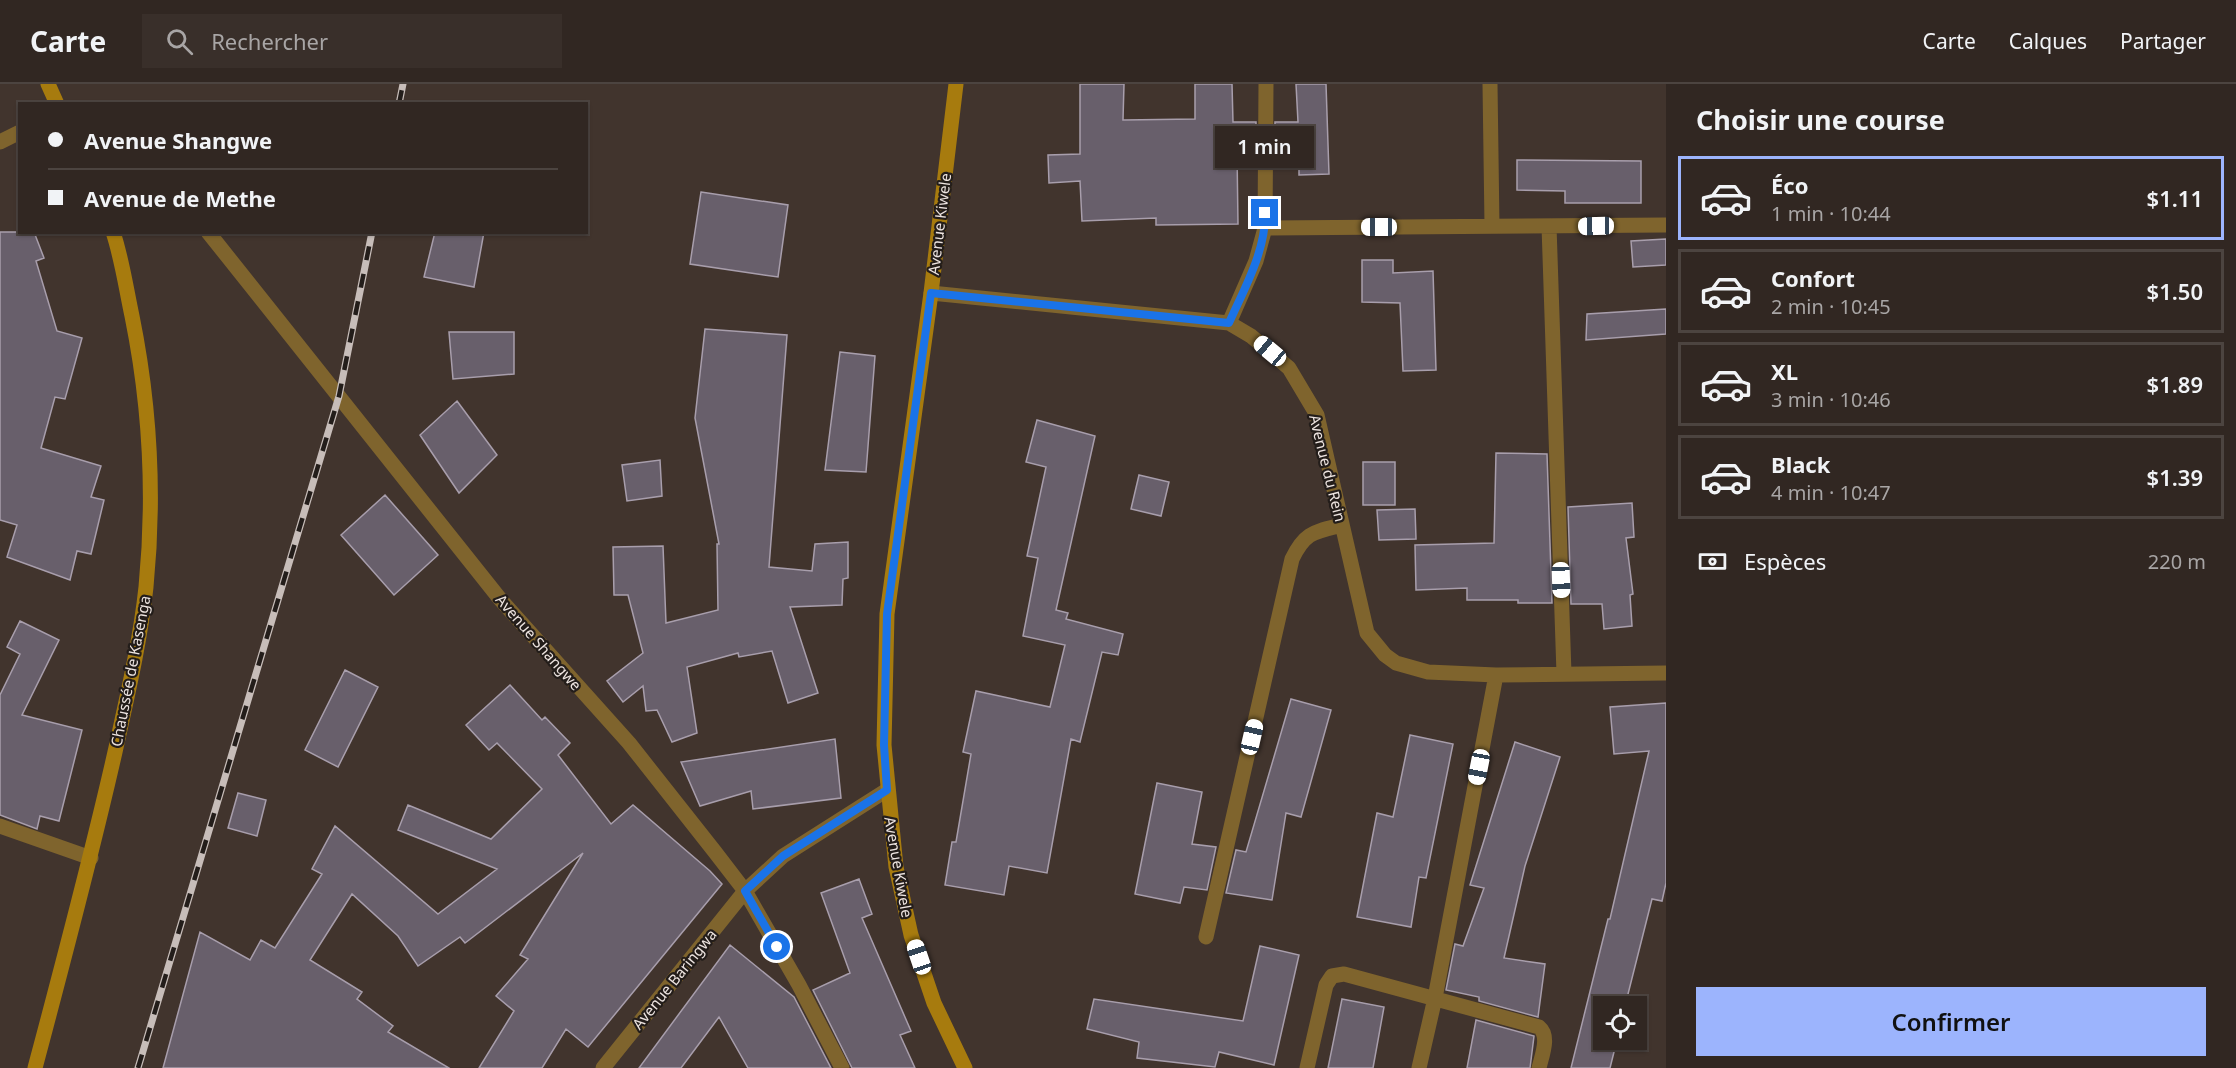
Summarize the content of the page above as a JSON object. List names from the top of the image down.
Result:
{
  "streets": {
    "street": [
      "Avenue Kiwele",
      "Avenue du Rein",
      "Avenue Shangwe",
      "Chaussée de Kasenga",
      "Avenue Baringwa"
    ]
  },
  "crossings": [
    ["Avenue Kiwele", "Avenue du Rein"],
    ["Avenue Kiwele", "Avenue Baringwa"],
    ["Avenue Shangwe", "Avenue Baringwa"]
  ],
  "page": {
    "header": "Carte",
    "search": "Rechercher",
    "nav": ["Carte", "Calques", "Partager"],
    "heading": "Choisir une course",
    "banner": ["Avenue Shangwe", "Avenue de Methe"],
    "bubble": "1 min",
    "list": [
      {
        "name": "Éco",
        "note": "1 min · 10:44",
        "value": "$1.11"
      },
      {
        "name": "Confort",
        "note": "2 min · 10:45",
        "value": "$1.50"
      },
      {
        "name": "XL",
        "note": "3 min · 10:46",
        "value": "$1.89"
      },
      {
        "name": "Black",
        "note": "4 min · 10:47",
        "value": "$1.39"
      }
    ],
    "pay": ["Espèces", "220 m"],
    "buttons": "Confirmer"
  }
}
